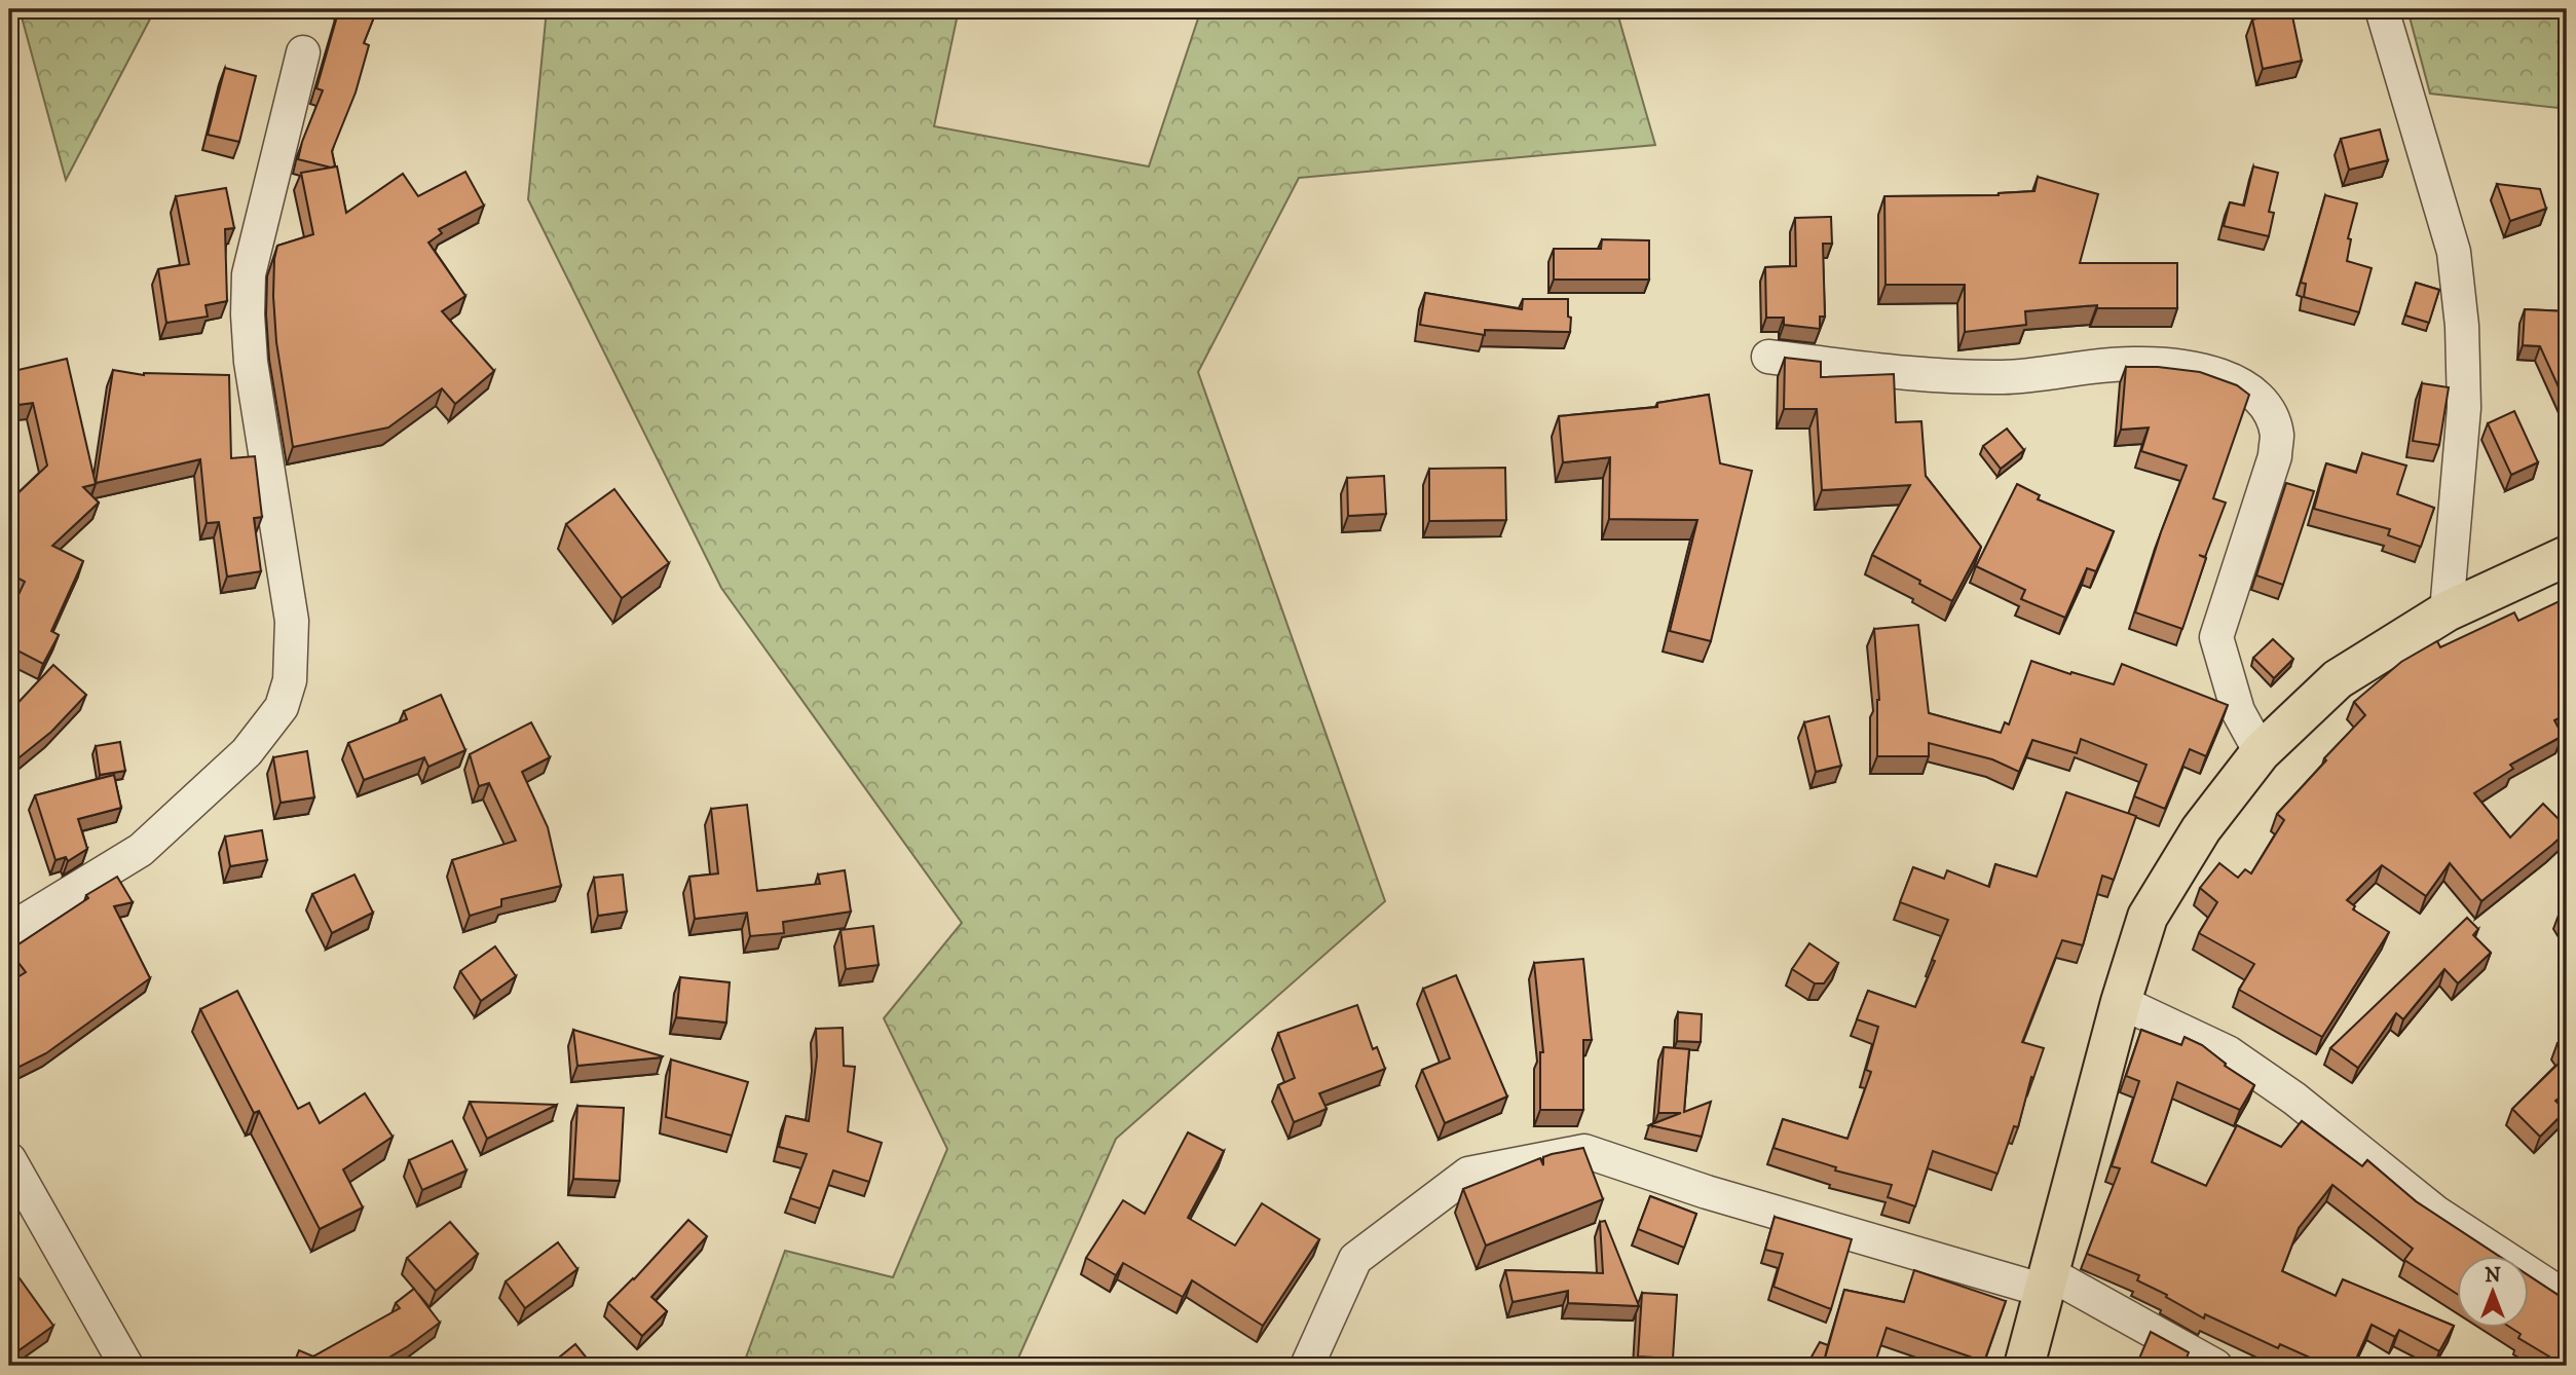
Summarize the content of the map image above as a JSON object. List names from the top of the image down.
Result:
{
  "north": "top"
}
